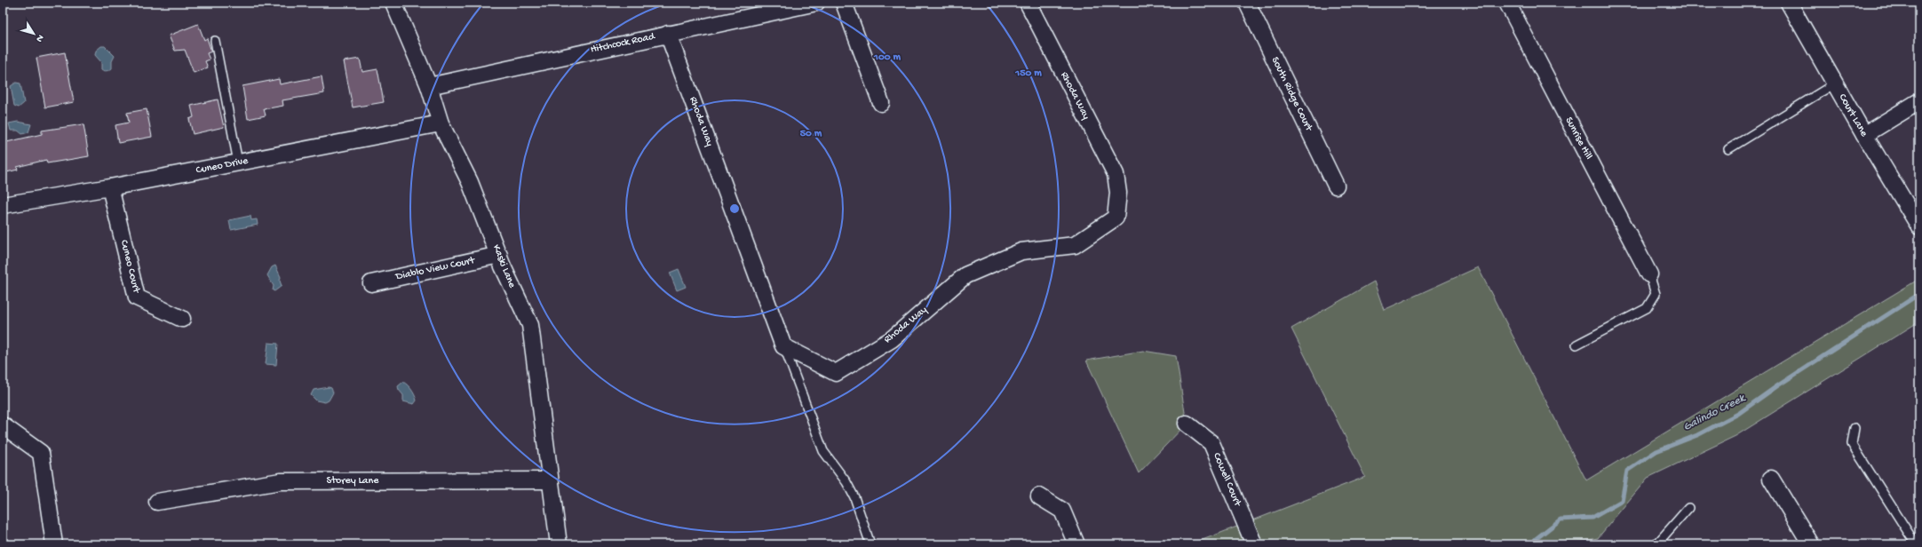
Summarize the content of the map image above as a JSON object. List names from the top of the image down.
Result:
{
  "streets": {
    "street": [
      "Hitchcock Road",
      "South Ridge Court",
      "Rhoda Way",
      "Court Lane",
      "Sunrise Hill",
      "Cuneo Drive",
      "Cuneo Court",
      "Kaski Lane",
      "Diablo View Court",
      "Cowell Court",
      "Storey Lane"
    ]
  },
  "crossings": [
    ["Hitchcock Road", "Rhoda Way"],
    ["Hitchcock Road", "Kaski Lane"],
    ["Cuneo Drive", "Cuneo Court"],
    ["Cuneo Drive", "Kaski Lane"],
    ["Kaski Lane", "Diablo View Court"],
    ["Kaski Lane", "Storey Lane"]
  ],
  "water": ["Galindo Creek"],
  "north": "bottom right",
  "rings": ["100 m", "150 m", "50 m"]
}
